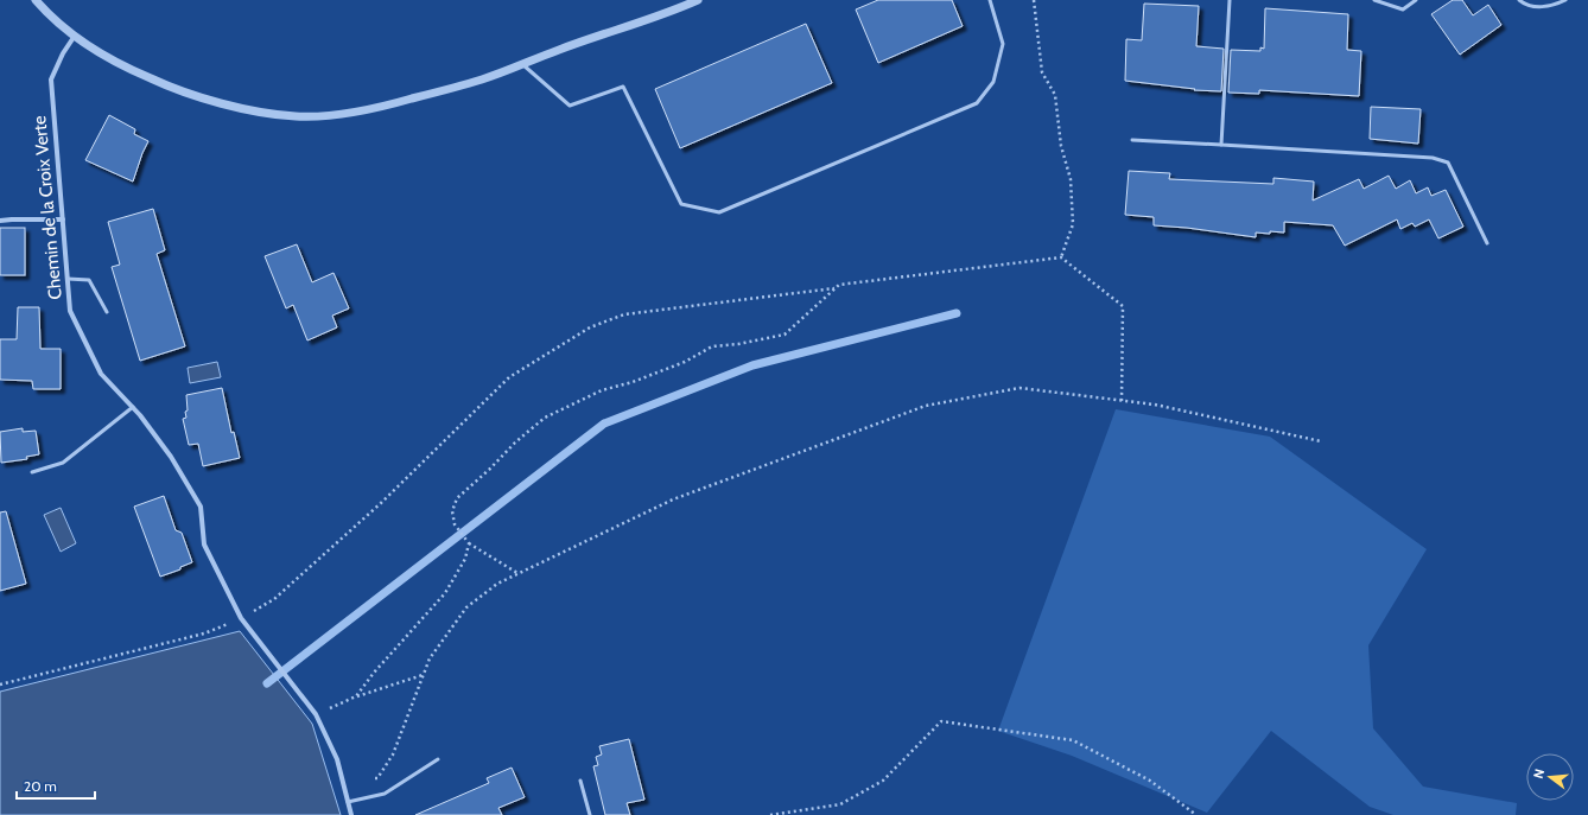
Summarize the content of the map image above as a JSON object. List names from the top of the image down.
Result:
{
  "streets": {
    "street": ["Chemin de la Croix Verte"]
  },
  "scale_bar": "20 m",
  "north": "left"
}
